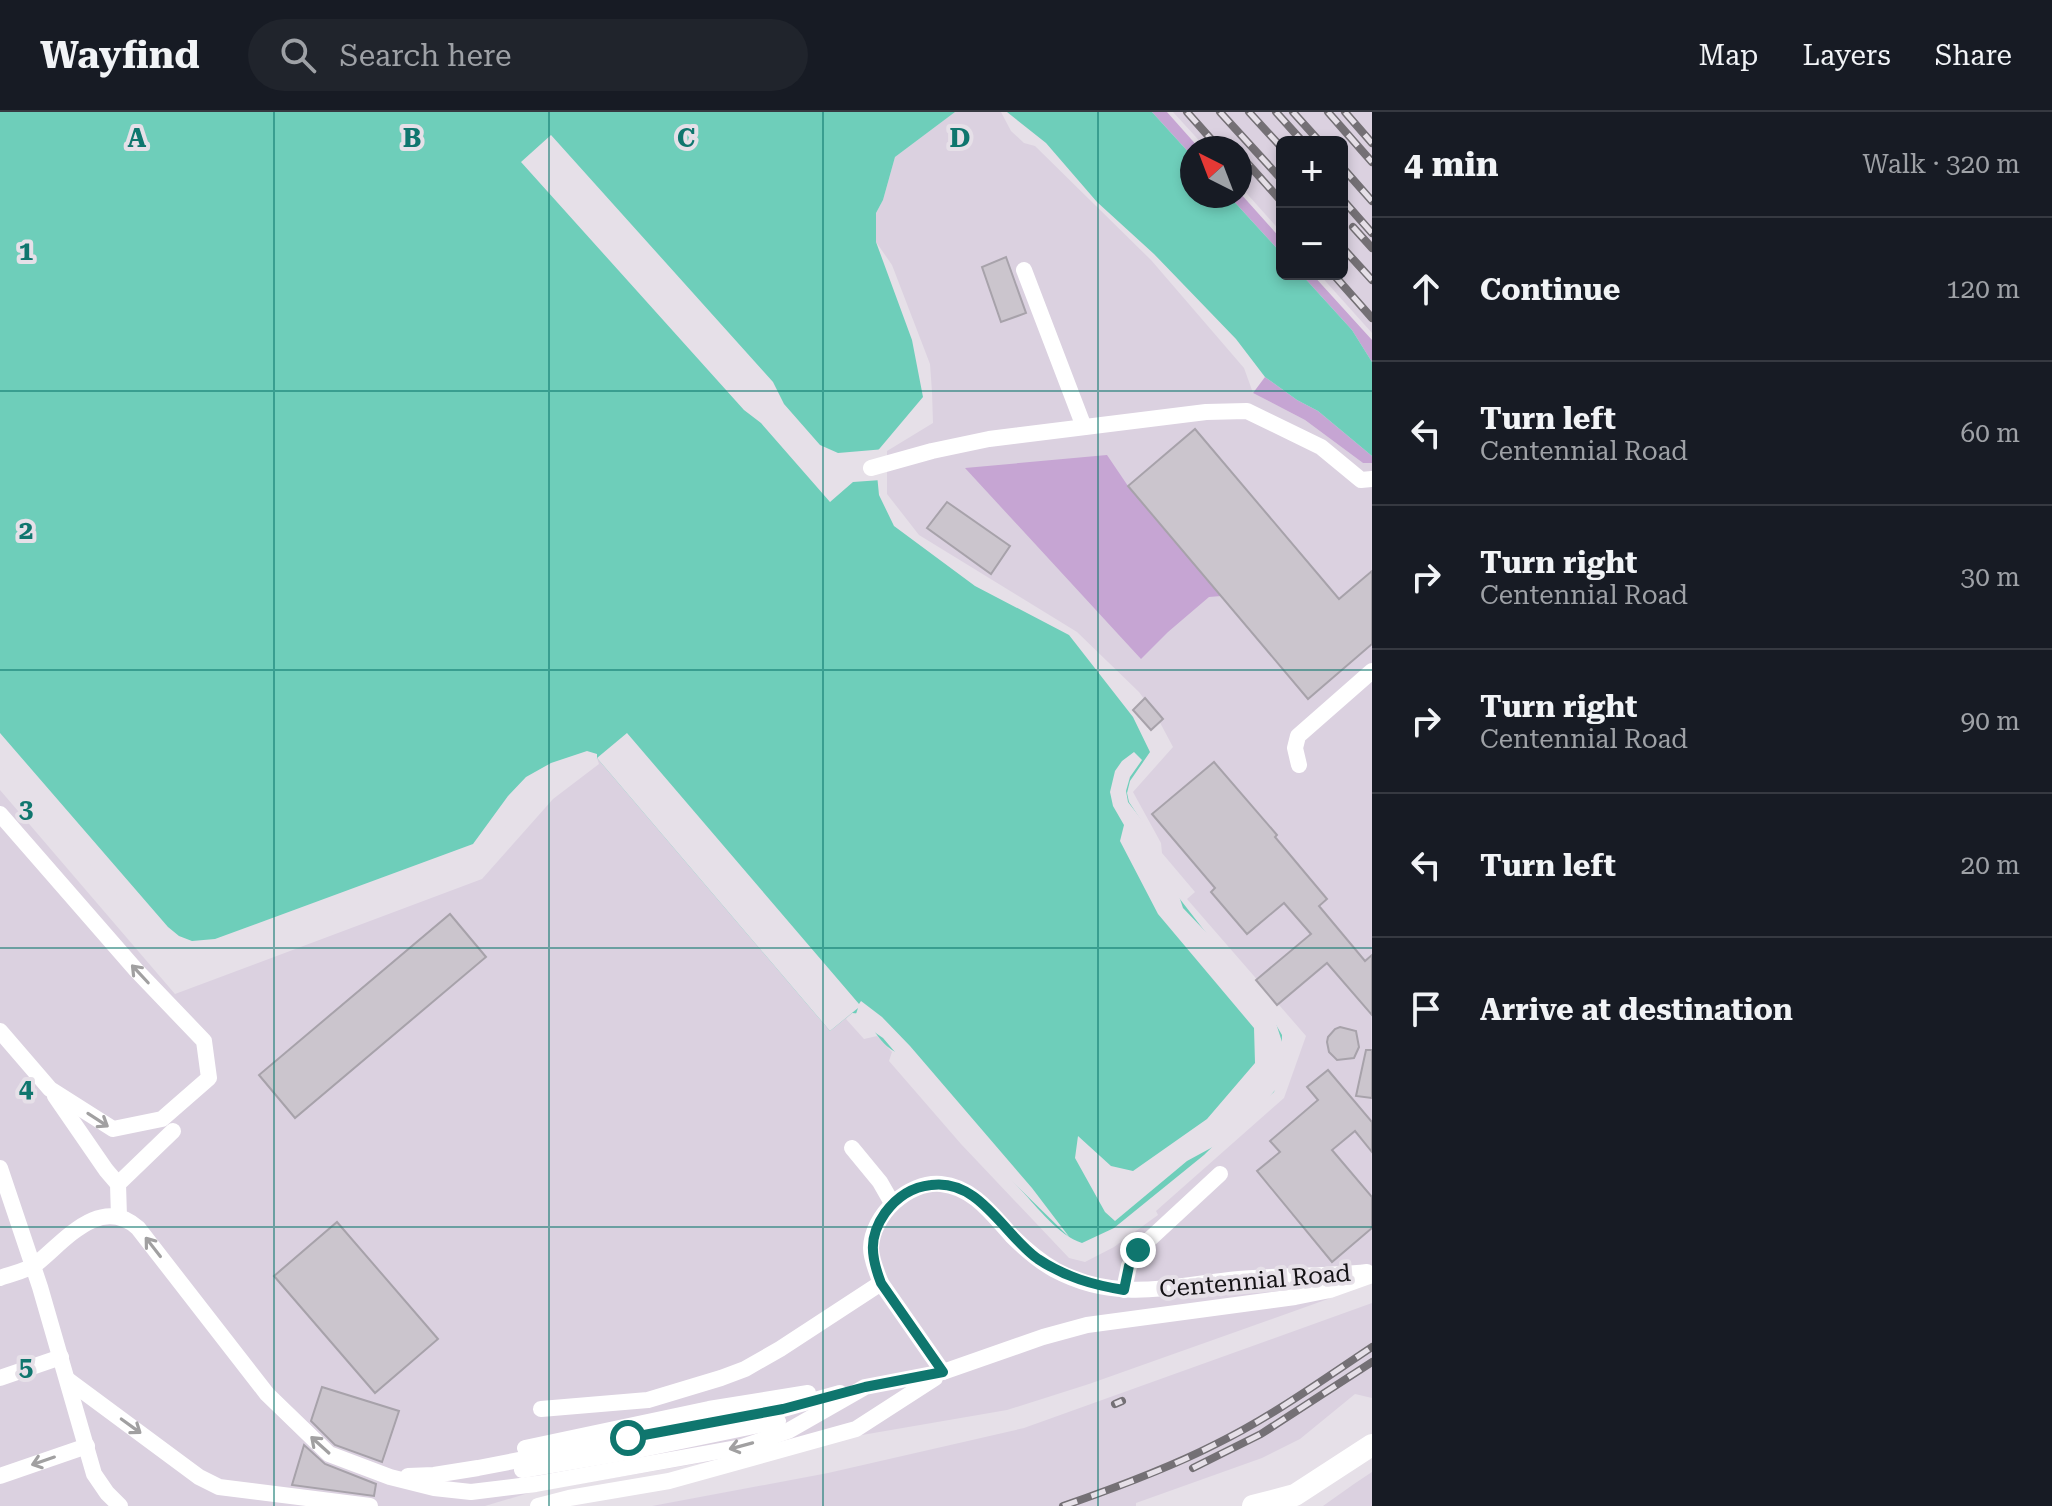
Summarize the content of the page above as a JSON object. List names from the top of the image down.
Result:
{
  "streets": {
    "street": ["Centennial Road"]
  },
  "north": "top left",
  "page": {
    "header": "Wayfind",
    "search": "Search here",
    "nav": ["Map", "Layers", "Share"],
    "heading": ["4 min", "Walk · 320 m"],
    "map_buttons": ["+", "−"],
    "list": [
      ["Continue", "120 m"],
      ["Turn left", "Centennial Road", "60 m"],
      ["Turn right", "Centennial Road", "30 m"],
      ["Turn right", "Centennial Road", "90 m"],
      ["Turn left", "20 m"],
      "Arrive at destination"
    ]
  },
  "grid": {
    "columns": [
      "A",
      "B",
      "C",
      "D"
    ],
    "rows": [
      "1",
      "2",
      "3",
      "4",
      "5"
    ]
  }
}
